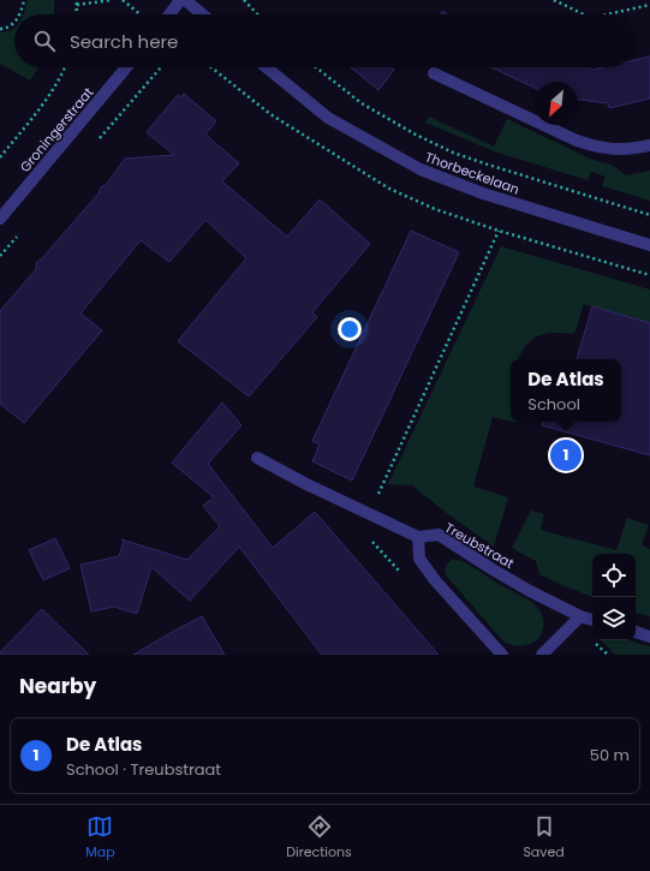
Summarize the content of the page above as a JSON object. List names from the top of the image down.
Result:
{
  "streets": {
    "street": ["Groningerstraat", "Thorbeckelaan", "Treubstraat"]
  },
  "north": "bottom left",
  "page": {
    "search": "Search here",
    "popup": ["De Atlas", "School"],
    "pins": "1",
    "heading": "Nearby",
    "list": [
      {
        "mark": "1",
        "name": "De Atlas",
        "note": "School · Treubstraat",
        "value": "50 m"
      }
    ],
    "nav": ["Map", "Directions", "Saved"]
  }
}
